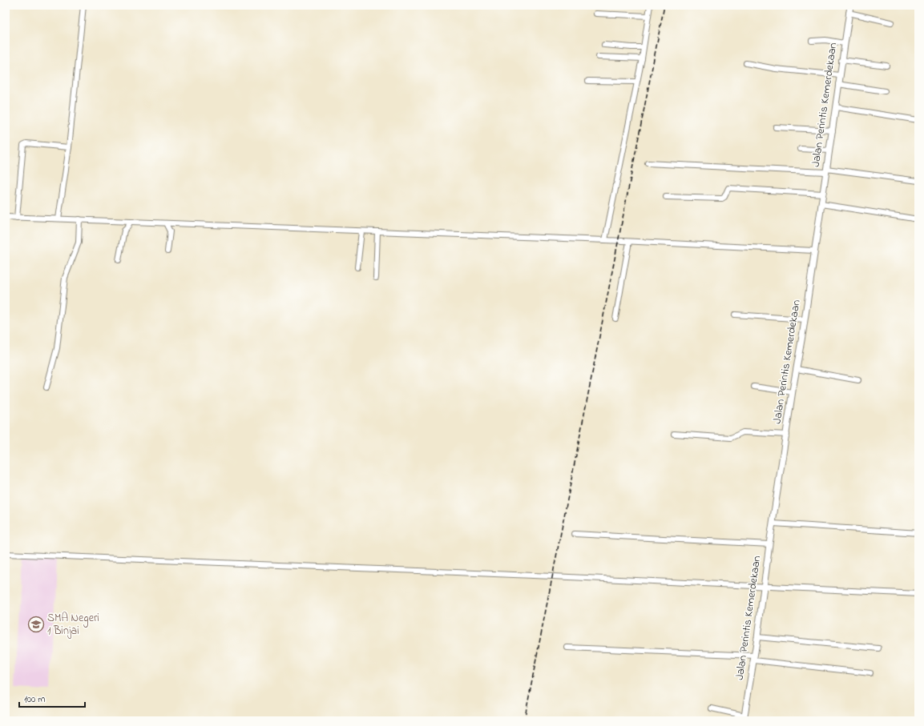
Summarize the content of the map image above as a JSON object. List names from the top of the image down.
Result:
{
  "streets": {
    "street": ["Jalan Perintis Kemerdekaan"]
  },
  "places": {
    "school or university": ["SMA Negeri 1 Binjai"]
  },
  "scale_bar": "100 m"
}
